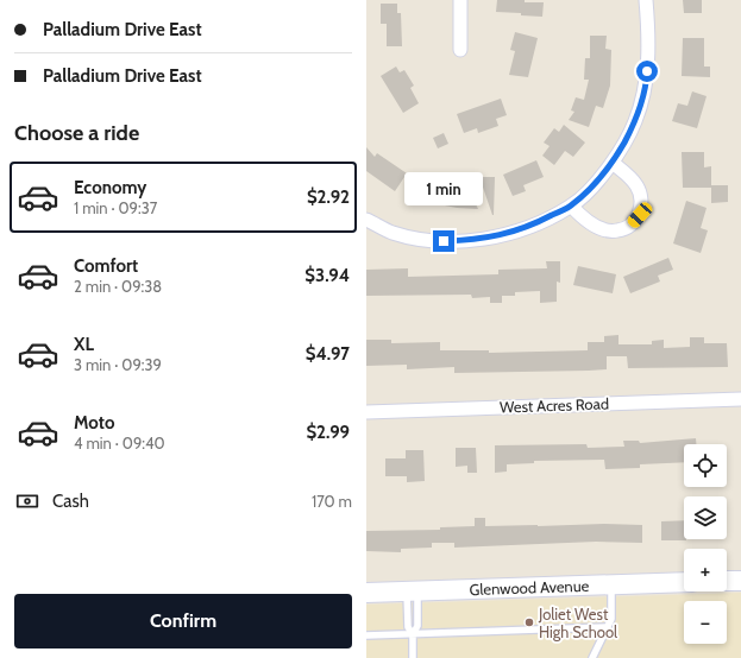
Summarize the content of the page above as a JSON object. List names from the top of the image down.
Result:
{
  "streets": {
    "street": ["West Acres Road", "Glenwood Avenue"]
  },
  "places": ["Joliet West High School"],
  "page": {
    "banner": ["Palladium Drive East", "Palladium Drive East"],
    "heading": "Choose a ride",
    "list": [
      {
        "name": "Economy",
        "note": "1 min · 09:37",
        "value": "$2.92"
      },
      {
        "name": "Comfort",
        "note": "2 min · 09:38",
        "value": "$3.94"
      },
      {
        "name": "XL",
        "note": "3 min · 09:39",
        "value": "$4.97"
      },
      {
        "name": "Moto",
        "note": "4 min · 09:40",
        "value": "$2.99"
      }
    ],
    "bubble": "1 min",
    "map_buttons": ["+", "−"],
    "pay": ["Cash", "170 m"],
    "buttons": "Confirm"
  }
}
